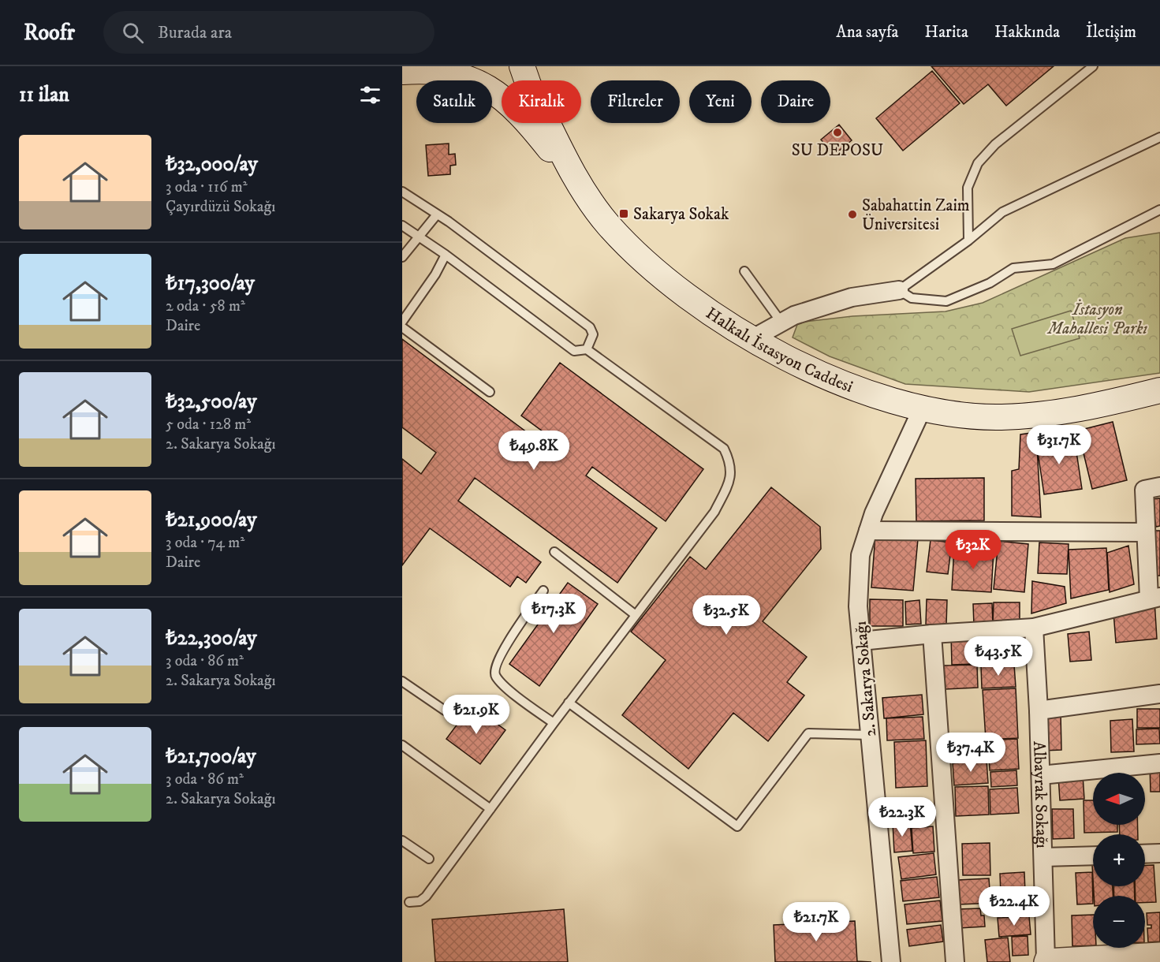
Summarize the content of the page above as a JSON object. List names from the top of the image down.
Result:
{
  "streets": {
    "main road": ["Halkalı İstasyon Caddesi"],
    "street": ["2. Sakarya Sokağı", "Albayrak Sokağı"]
  },
  "crossings": [
    ["Halkalı İstasyon Caddesi", "2. Sakarya Sokağı"]
  ],
  "parks": ["İstasyon Mahallesi Parkı"],
  "places": {
    "other": ["SU DEPOSU", "Sabahattin Zaim Üniversitesi"],
    "transit": ["Sakarya Sokak"]
  },
  "north": "left",
  "page": {
    "header": "Roofr",
    "search": "Burada ara",
    "nav": [
      "Ana sayfa",
      "Harita",
      "Hakkında",
      "İletişim"
    ],
    "heading": "11 ilan",
    "chip": [
      "Satılık",
      "Kiralık",
      "Filtreler",
      "Yeni",
      "Daire"
    ],
    "list": [
      {
        "name": "₺32,000/ay",
        "note": "3 oda · 116 m² · Çayırdüzü Sokağı"
      },
      {
        "name": "₺17,300/ay",
        "note": "2 oda · 58 m² · Daire"
      },
      {
        "name": "₺32,500/ay",
        "note": "5 oda · 128 m² · 2. Sakarya Sokağı"
      },
      {
        "name": "₺21,900/ay",
        "note": "3 oda · 74 m² · Daire"
      },
      {
        "name": "₺22,300/ay",
        "note": "3 oda · 86 m² · 2. Sakarya Sokağı"
      },
      {
        "name": "₺21,700/ay",
        "note": "3 oda · 86 m² · 2. Sakarya Sokağı"
      }
    ],
    "price": [
      "₺31.7K",
      "₺49.8K",
      "₺32K",
      "₺17.3K",
      "₺32.5K",
      "₺43.5K",
      "₺21.9K",
      "₺37.4K",
      "₺22.3K",
      "₺22.4K",
      "₺21.7K"
    ],
    "map_buttons": ["+", "−"]
  }
}
